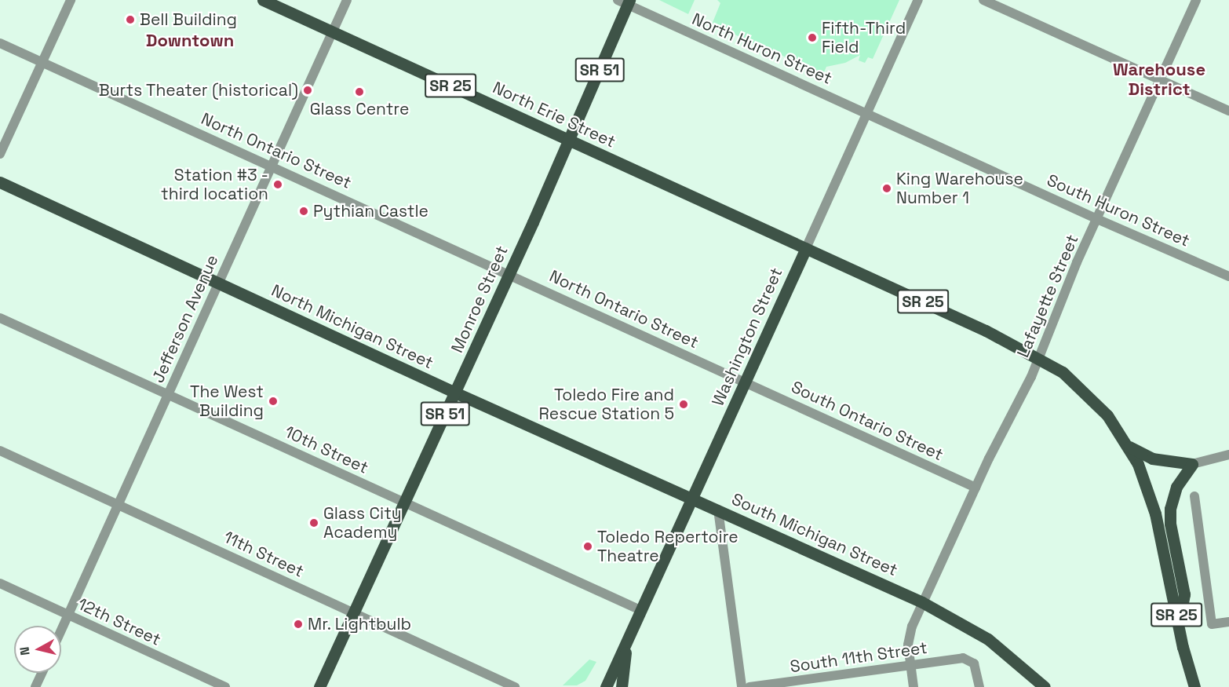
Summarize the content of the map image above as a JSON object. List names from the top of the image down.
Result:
{
  "streets": {
    "main road": [
      "SR 51",
      "SR 25",
      "North Erie Street",
      "Monroe Street",
      "North Michigan Street",
      "Washington Street",
      "South Michigan Street"
    ],
    "street": [
      "North Huron Street",
      "North Ontario Street",
      "South Huron Street",
      "Lafayette Street",
      "Jefferson Avenue",
      "South Ontario Street",
      "10th Street",
      "11th Street",
      "12th Street",
      "South 11th Street"
    ]
  },
  "crossings": [
    ["North Huron Street", "South Huron Street"],
    ["North Huron Street", "Monroe Street"],
    ["North Huron Street", "Washington Street"],
    ["SR 25", "North Erie Street"],
    ["SR 25", "Lafayette Street"],
    ["SR 25", "Washington Street"],
    ["North Erie Street", "Monroe Street"],
    ["North Erie Street", "Jefferson Avenue"],
    ["North Erie Street", "Washington Street"],
    ["North Ontario Street", "Monroe Street"],
    ["North Ontario Street", "Jefferson Avenue"],
    ["North Ontario Street", "Washington Street"],
    ["North Ontario Street", "South Ontario Street"],
    ["South Huron Street", "Lafayette Street"],
    ["South Huron Street", "Washington Street"],
    ["Lafayette Street", "South Ontario Street"],
    ["Lafayette Street", "South Michigan Street"],
    ["Lafayette Street", "South 11th Street"],
    ["Monroe Street", "North Michigan Street"],
    ["Monroe Street", "10th Street"],
    ["Monroe Street", "11th Street"],
    ["Jefferson Avenue", "North Michigan Street"],
    ["Jefferson Avenue", "10th Street"],
    ["Jefferson Avenue", "11th Street"],
    ["Jefferson Avenue", "12th Street"],
    ["North Michigan Street", "Washington Street"],
    ["North Michigan Street", "South Michigan Street"],
    ["Washington Street", "South Ontario Street"],
    ["Washington Street", "10th Street"],
    ["Washington Street", "South Michigan Street"]
  ],
  "districts": ["Downtown", "Warehouse District"],
  "places": [
    "Bell Building",
    "Fifth-Third Field",
    "Burts Theater (historical)",
    "Glass Centre",
    "Station #3 - third location",
    "King Warehouse Number 1",
    "Pythian Castle",
    "The West Building",
    "Toledo Fire and Rescue Station 5",
    "Glass City Academy",
    "Toledo Repertoire Theatre",
    "Mr. Lightbulb"
  ],
  "north": "left"
}
